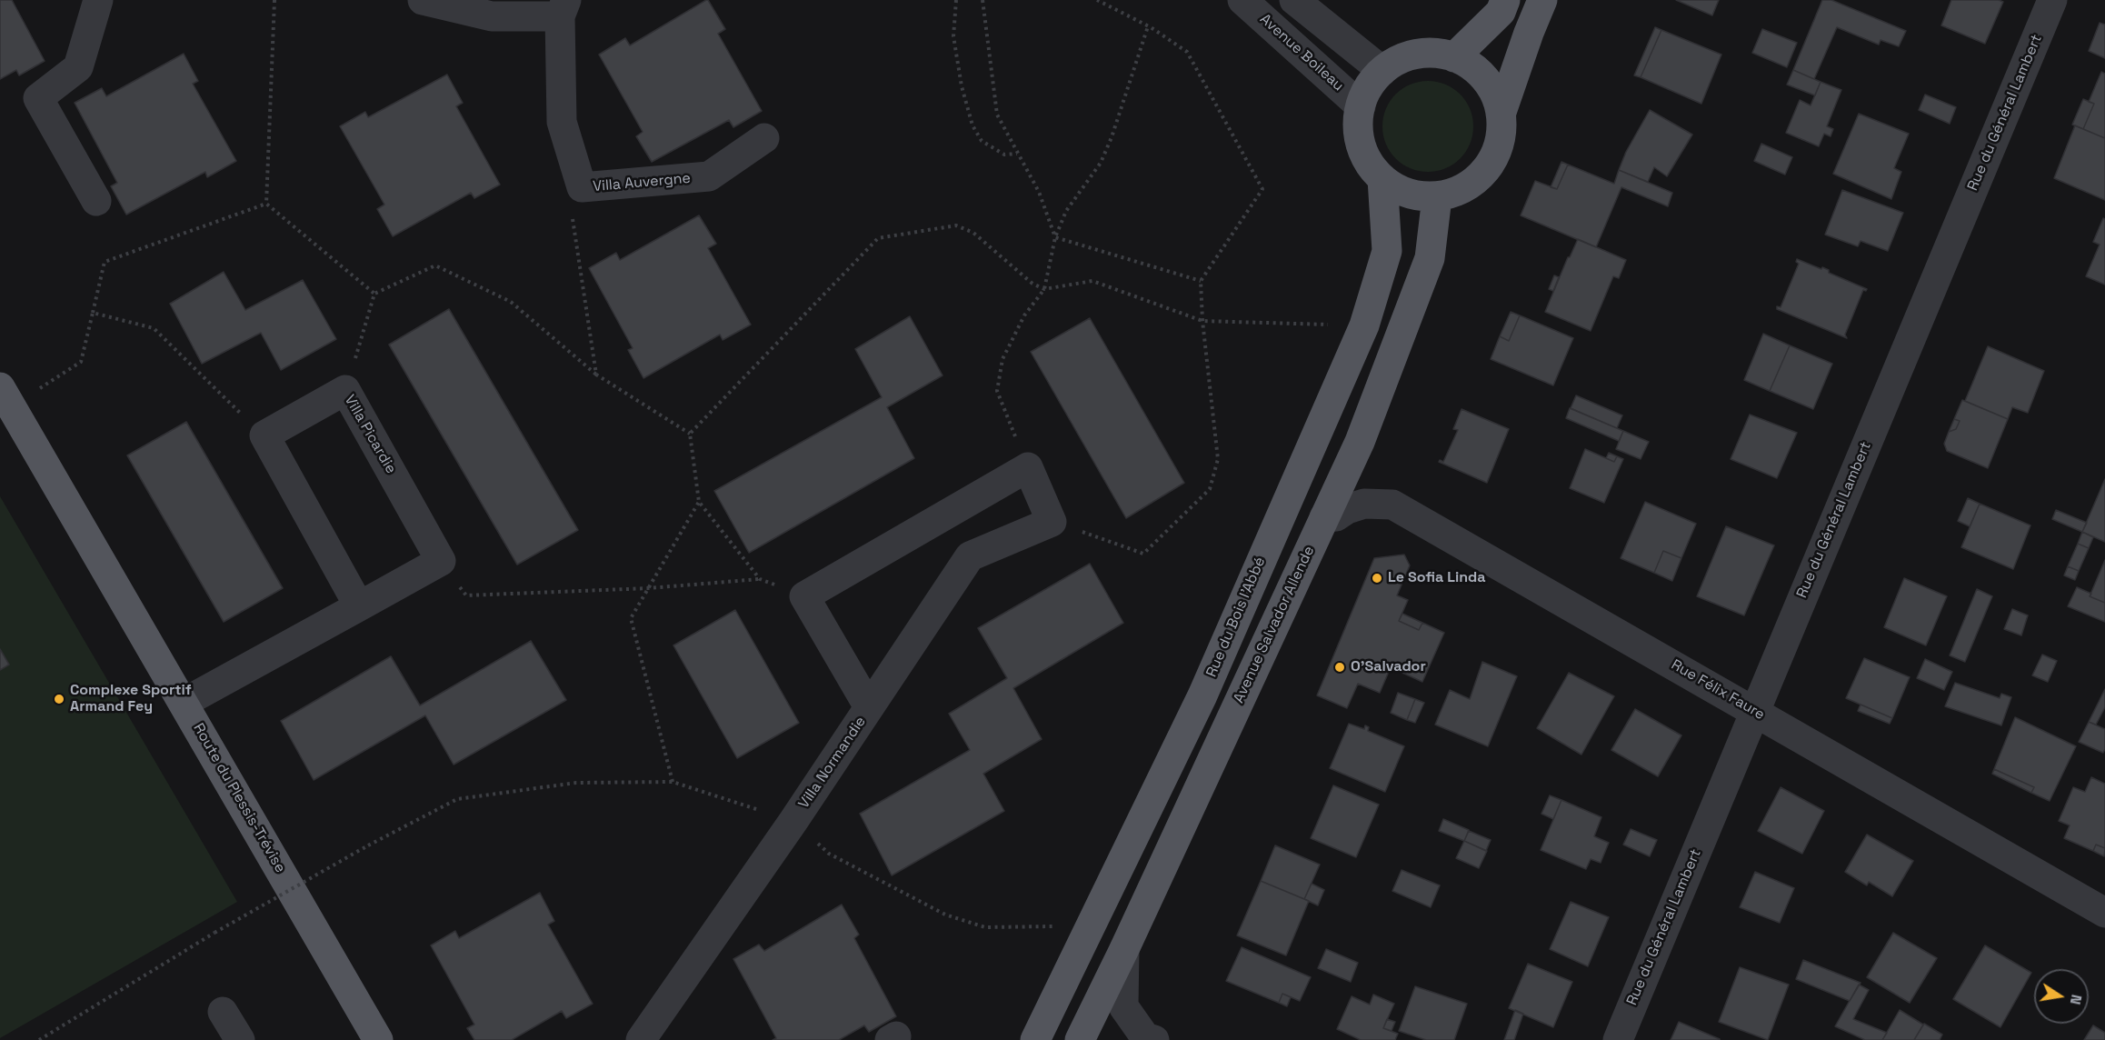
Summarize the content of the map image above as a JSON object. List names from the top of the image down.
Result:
{
  "streets": {
    "main road": ["Rue du Bois l'Abbé", "Avenue Salvador Allende", "Route du Plessis-Trévise"],
    "street": [
      "Avenue Boileau",
      "Rue du Général Lambert",
      "Villa Auvergne",
      "Villa Picardie",
      "Rue Félix Faure",
      "Villa Normandie"
    ]
  },
  "crossings": [
    ["Avenue Boileau", "Rue du Bois l'Abbé"],
    ["Avenue Boileau", "Avenue Salvador Allende"],
    ["Rue du Général Lambert", "Rue Félix Faure"],
    ["Rue du Bois l'Abbé", "Avenue Salvador Allende"],
    ["Avenue Salvador Allende", "Rue Félix Faure"]
  ],
  "places": ["Le Sofia Linda", "O’Salvador", "Complexe Sportif Armand Fey"],
  "north": "right"
}
